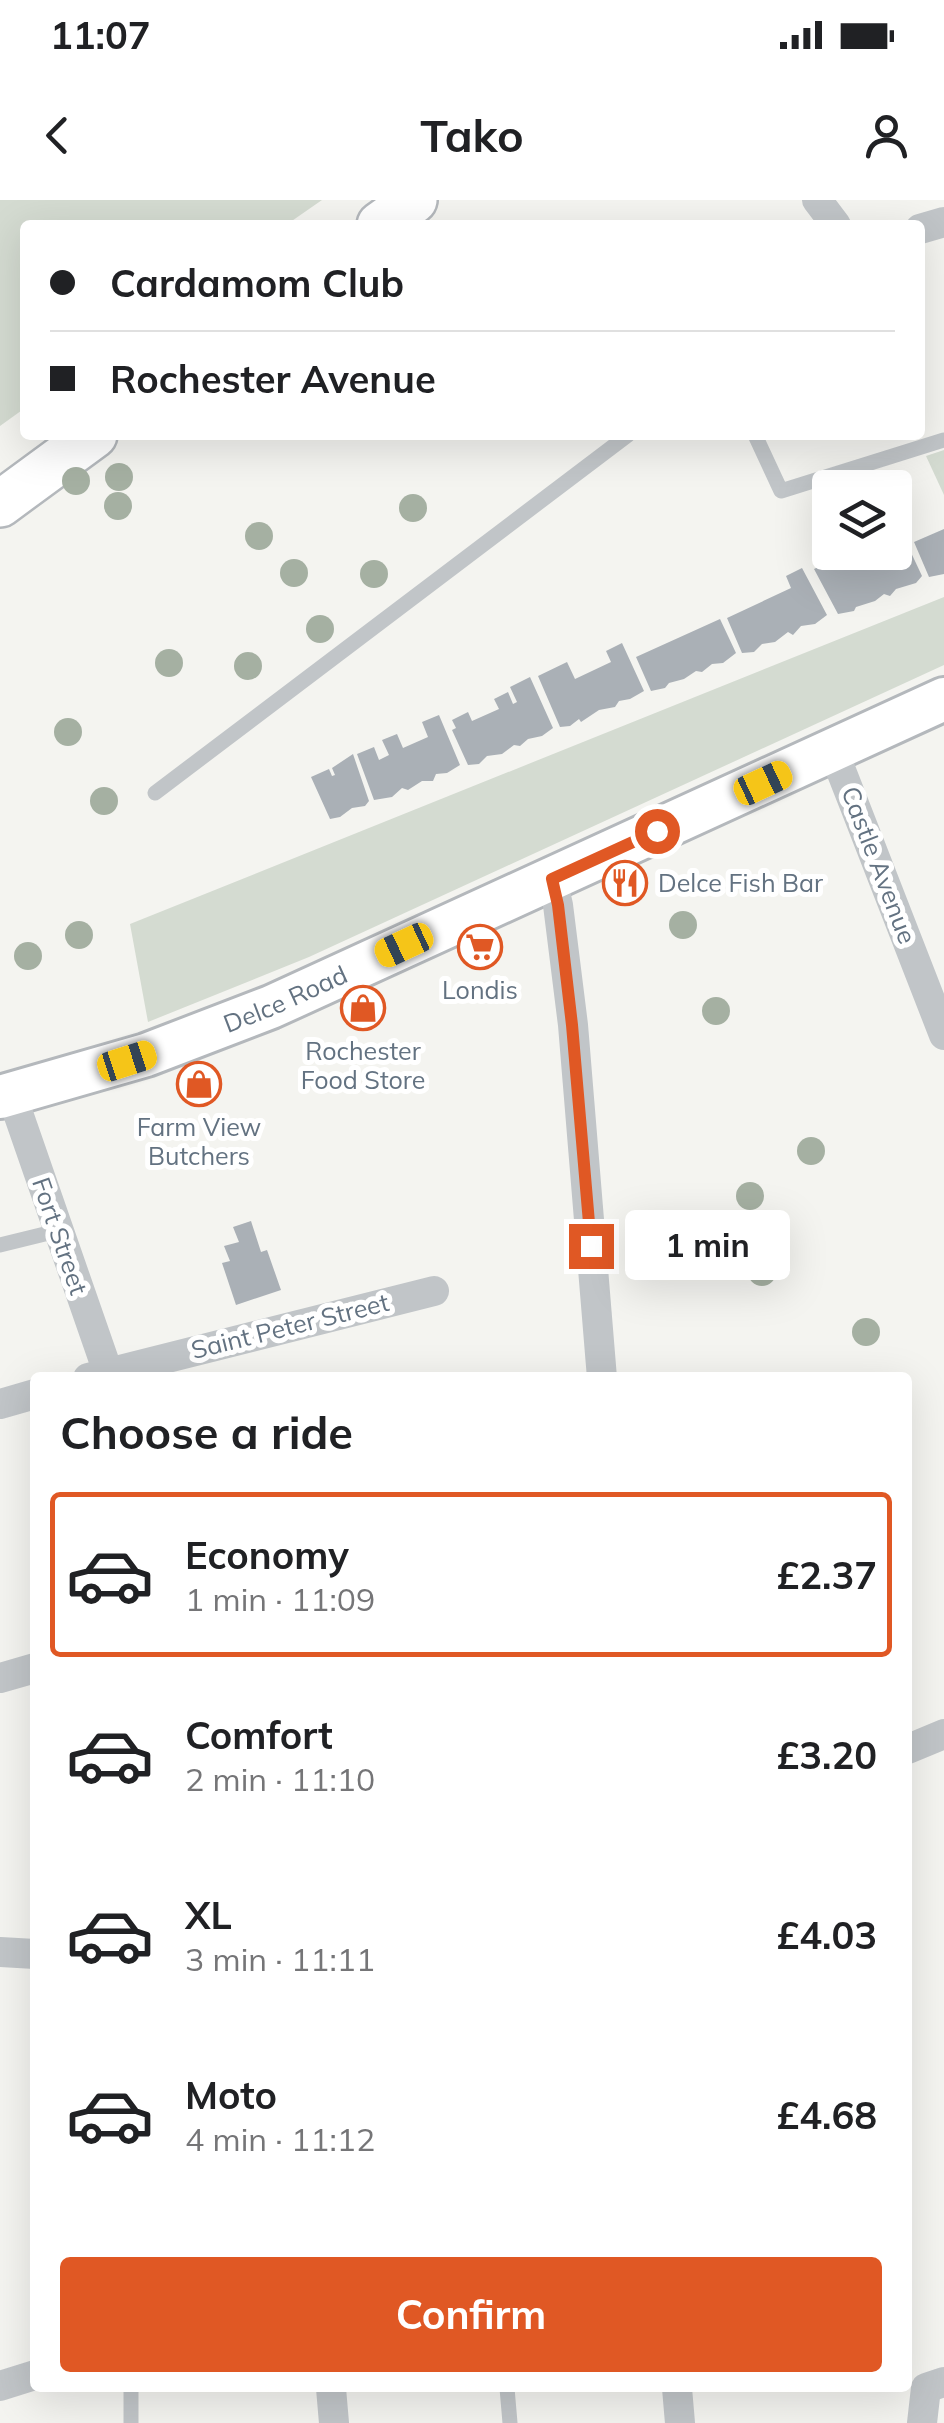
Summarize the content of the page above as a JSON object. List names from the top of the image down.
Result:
{
  "streets": {
    "street": [
      "Castle Avenue",
      "Delce Road",
      "Fort Street",
      "Saint Peter Street"
    ]
  },
  "crossings": [
    ["Castle Avenue", "Delce Road"],
    ["Delce Road", "Fort Street"]
  ],
  "places": {
    "restaurant": ["Delce Fish Bar"],
    "supermarket": ["Londis"],
    "shop": ["Rochester Food Store", "Farm View Butchers"]
  },
  "page": {
    "status": "11:07",
    "header": "Tako",
    "banner": ["Cardamom Club", "Rochester Avenue"],
    "bubble": "1 min",
    "heading": "Choose a ride",
    "list": [
      {
        "name": "Economy",
        "note": "1 min · 11:09",
        "value": "£2.37"
      },
      {
        "name": "Comfort",
        "note": "2 min · 11:10",
        "value": "£3.20"
      },
      {
        "name": "XL",
        "note": "3 min · 11:11",
        "value": "£4.03"
      },
      {
        "name": "Moto",
        "note": "4 min · 11:12",
        "value": "£4.68"
      }
    ],
    "buttons": "Confirm"
  }
}
